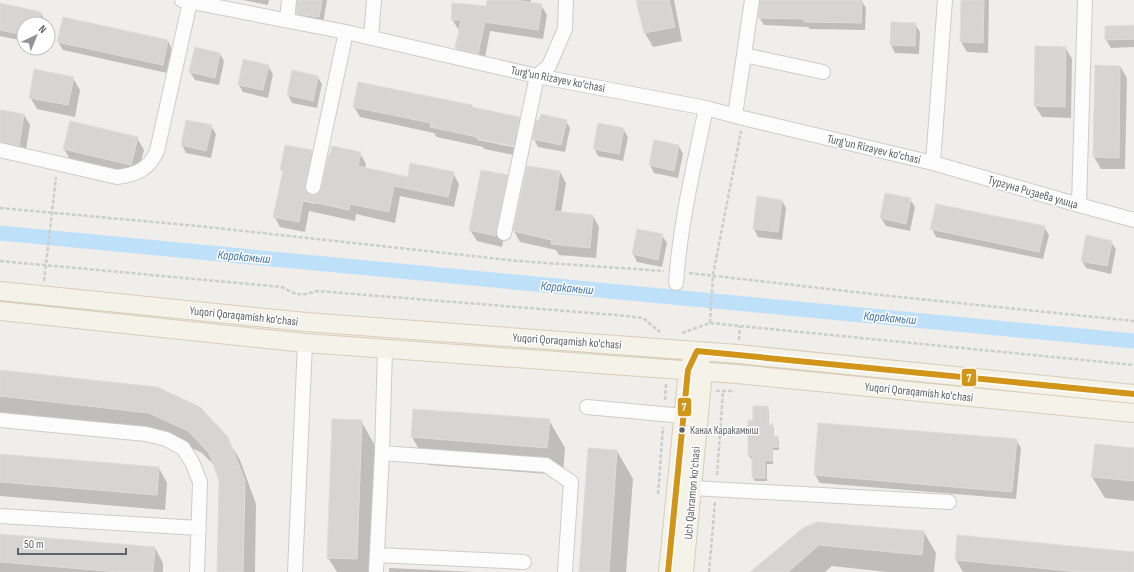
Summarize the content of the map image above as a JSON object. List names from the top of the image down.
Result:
{
  "streets": {
    "main road": ["Yuqori Qoraqamish ko'chasi", "Uch Qahramon ko'chasi"],
    "street": ["Turg'un Rizayev ko'chasi", "Тургуна Ризаева улица"]
  },
  "crossings": [
    ["Turg'un Rizayev ko'chasi", "Тургуна Ризаева улица"],
    ["Yuqori Qoraqamish ko'chasi", "Uch Qahramon ko'chasi"]
  ],
  "water": ["Каракамыш"],
  "places": ["Канал Каракамыш"],
  "lines": ["transit line 7"],
  "scale_bar": "50 m",
  "north": "top right"
}
